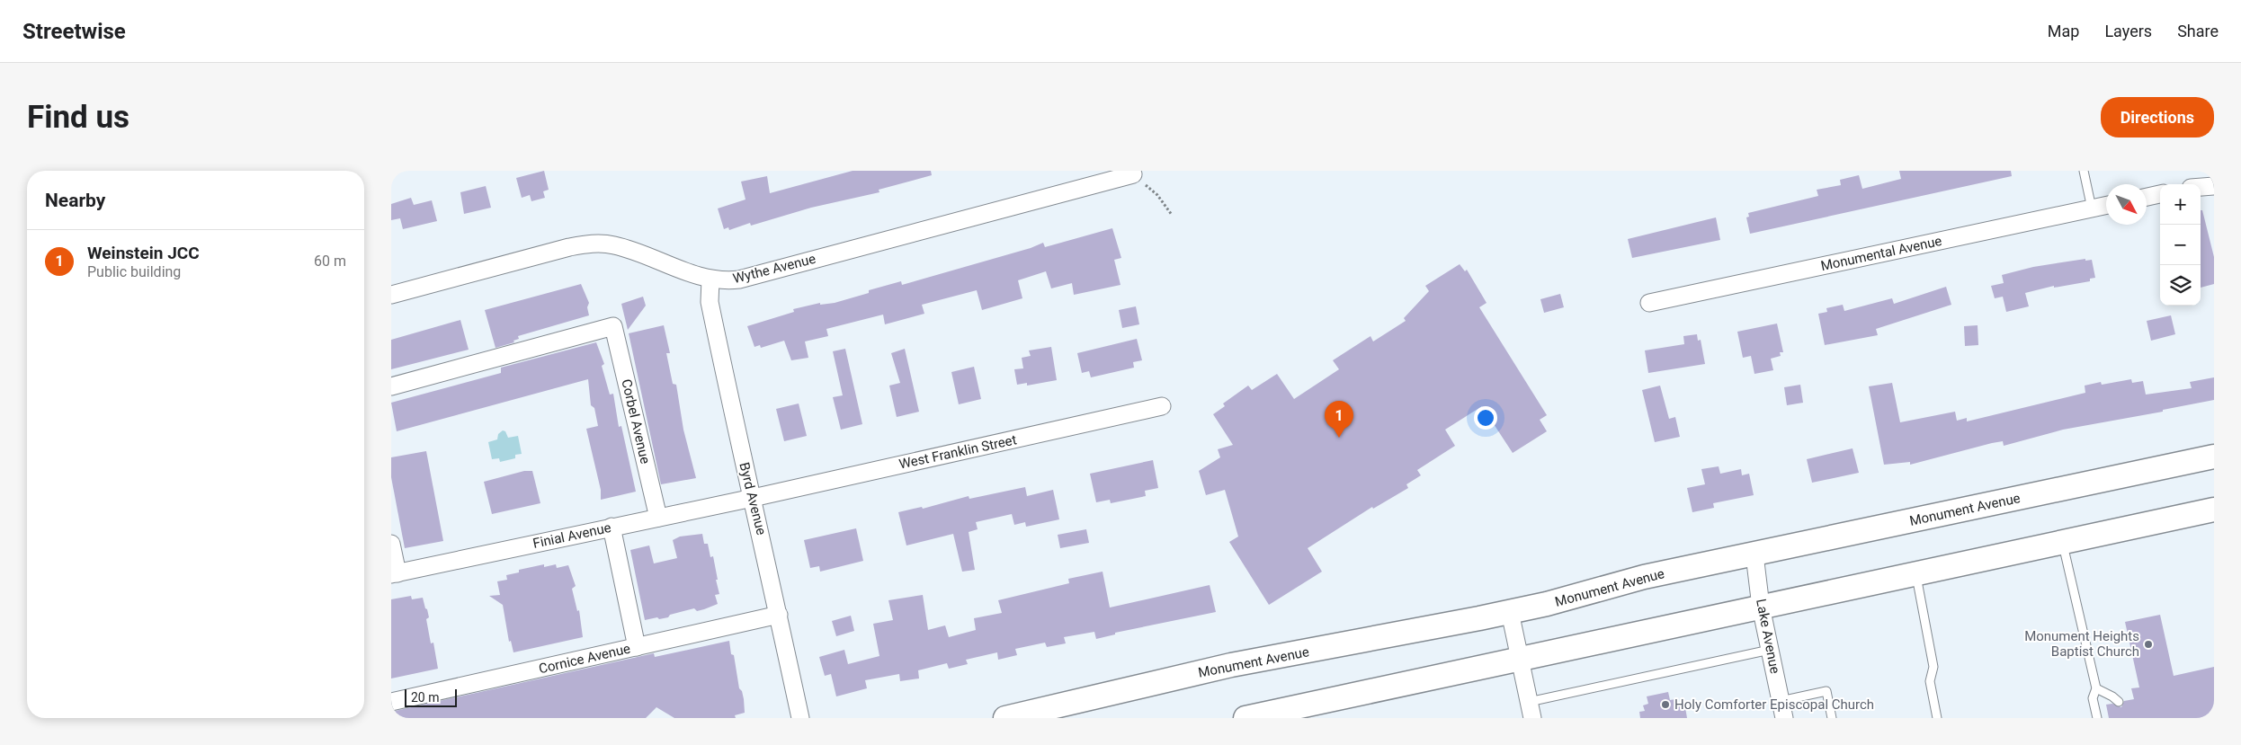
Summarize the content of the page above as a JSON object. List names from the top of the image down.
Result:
{
  "streets": {
    "street": [
      "Monumental Avenue",
      "Wythe Avenue",
      "Corbel Avenue",
      "West Franklin Street",
      "Byrd Avenue",
      "Monument Avenue",
      "Finial Avenue",
      "Lake Avenue",
      "Cornice Avenue"
    ]
  },
  "crossings": [
    ["Wythe Avenue", "Byrd Avenue"],
    ["Corbel Avenue", "Finial Avenue"],
    ["West Franklin Street", "Byrd Avenue"],
    ["West Franklin Street", "Finial Avenue"],
    ["Byrd Avenue", "Finial Avenue"],
    ["Byrd Avenue", "Cornice Avenue"],
    ["Monument Avenue", "Lake Avenue"]
  ],
  "places": ["Monument Heights Baptist Church", "Holy Comforter Episcopal Church"],
  "scale_bar": "20 m",
  "north": "bottom right",
  "page": {
    "header": "Streetwise",
    "nav": ["Map", "Layers", "Share"],
    "buttons": "Directions",
    "title": "Find us",
    "heading": "Nearby",
    "map_buttons": ["+", "−"],
    "list": [
      {
        "mark": "1",
        "name": "Weinstein JCC",
        "note": "Public building",
        "value": "60 m"
      }
    ],
    "pins": "1",
    "scale": "20 m"
  }
}
